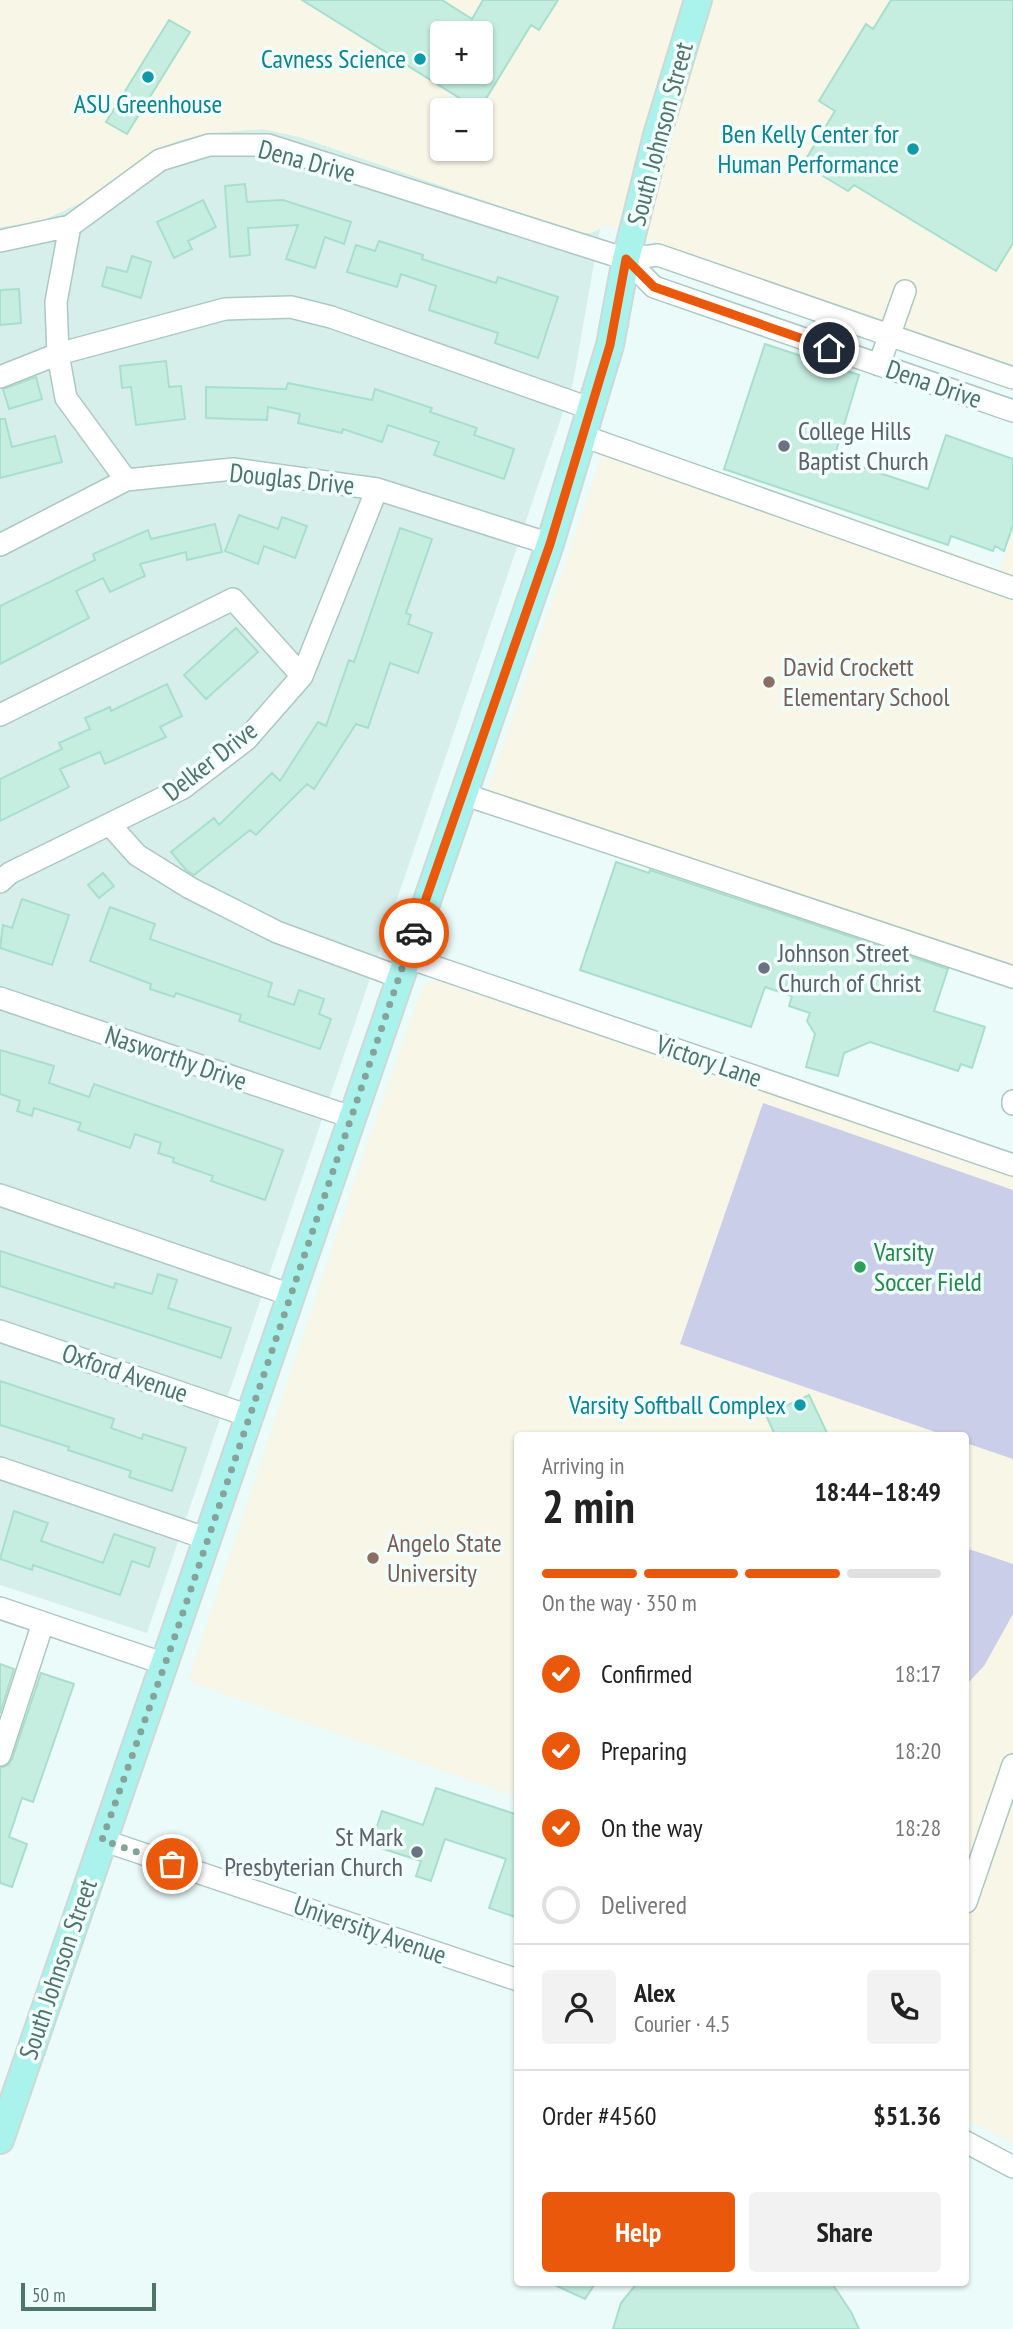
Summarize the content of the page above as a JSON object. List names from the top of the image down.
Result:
{
  "streets": {
    "main road": ["South Johnson Street"],
    "street": [
      "Dena Drive",
      "Douglas Drive",
      "Delker Drive",
      "Nasworthy Drive",
      "Victory Lane",
      "Oxford Avenue",
      "University Avenue"
    ]
  },
  "crossings": [
    ["South Johnson Street", "Dena Drive"],
    ["South Johnson Street", "Douglas Drive"],
    ["South Johnson Street", "Nasworthy Drive"],
    ["South Johnson Street", "Victory Lane"],
    ["South Johnson Street", "Oxford Avenue"],
    ["South Johnson Street", "University Avenue"],
    ["Douglas Drive", "Delker Drive"],
    ["Delker Drive", "Victory Lane"]
  ],
  "places": [
    "Cavness Science",
    "ASU Greenhouse",
    "Ben Kelly Center for Human Performance",
    "College Hills Baptist Church",
    "David Crockett Elementary School",
    "Johnson Street Church of Christ",
    "Varsity Soccer Field",
    "Varsity Softball Complex",
    "Angelo State University",
    "St Mark Presbyterian Church"
  ],
  "scale_bar": "50 m",
  "page": {
    "map_buttons": ["+", "−"],
    "heading": ["2 min", "Arriving in", "18:44–18:49"],
    "panel": [
      "Alex",
      "Courier · 4.5",
      "Order #4560",
      "$51.36"
    ],
    "bar": "On the way · 350 m",
    "list": [
      ["Confirmed", "18:17"],
      ["Preparing", "18:20"],
      ["On the way", "18:28"],
      "Delivered"
    ],
    "buttons": ["Help", "Share"],
    "scale": "50 m"
  }
}
